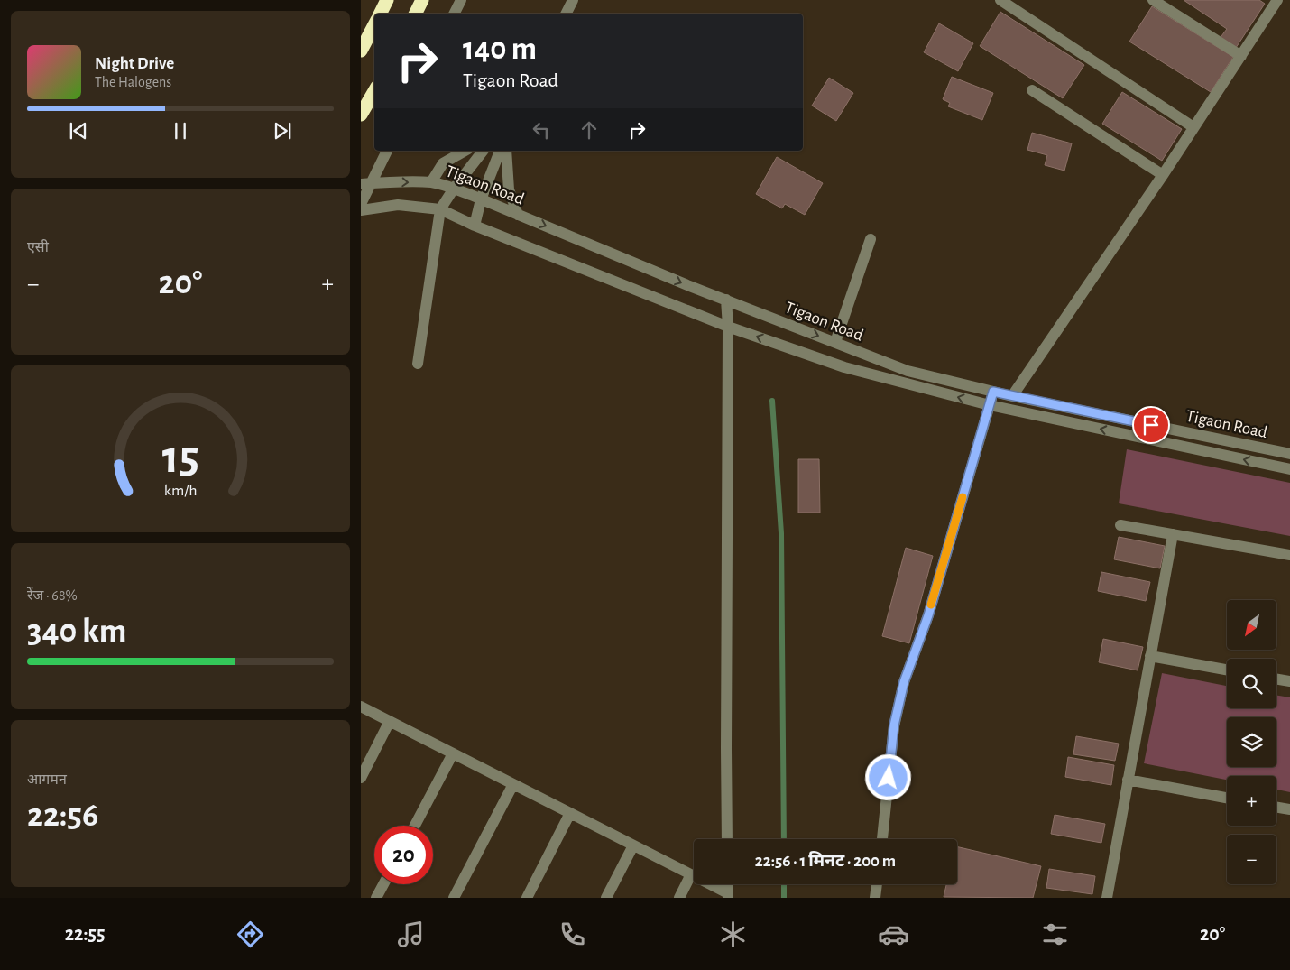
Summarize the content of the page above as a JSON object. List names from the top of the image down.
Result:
{
  "streets": {
    "street": ["Tigaon Road"]
  },
  "north": "bottom left",
  "page": {
    "turn": ["140 m", "Tigaon Road"],
    "song": ["Night Drive", "The Halogens"],
    "tile": [
      "एसी",
      ["रेंज · 68%", "340 km"],
      ["आगमन", "22:56"]
    ],
    "heat": ["−", "20°", "+"],
    "map_buttons": ["+", "−"],
    "limit": "20",
    "trip": "22:56 · 1 मिनट · 200 m",
    "tabs": ["22:55", "20°"],
    "gauge": ["15", "km/h"]
  }
}
